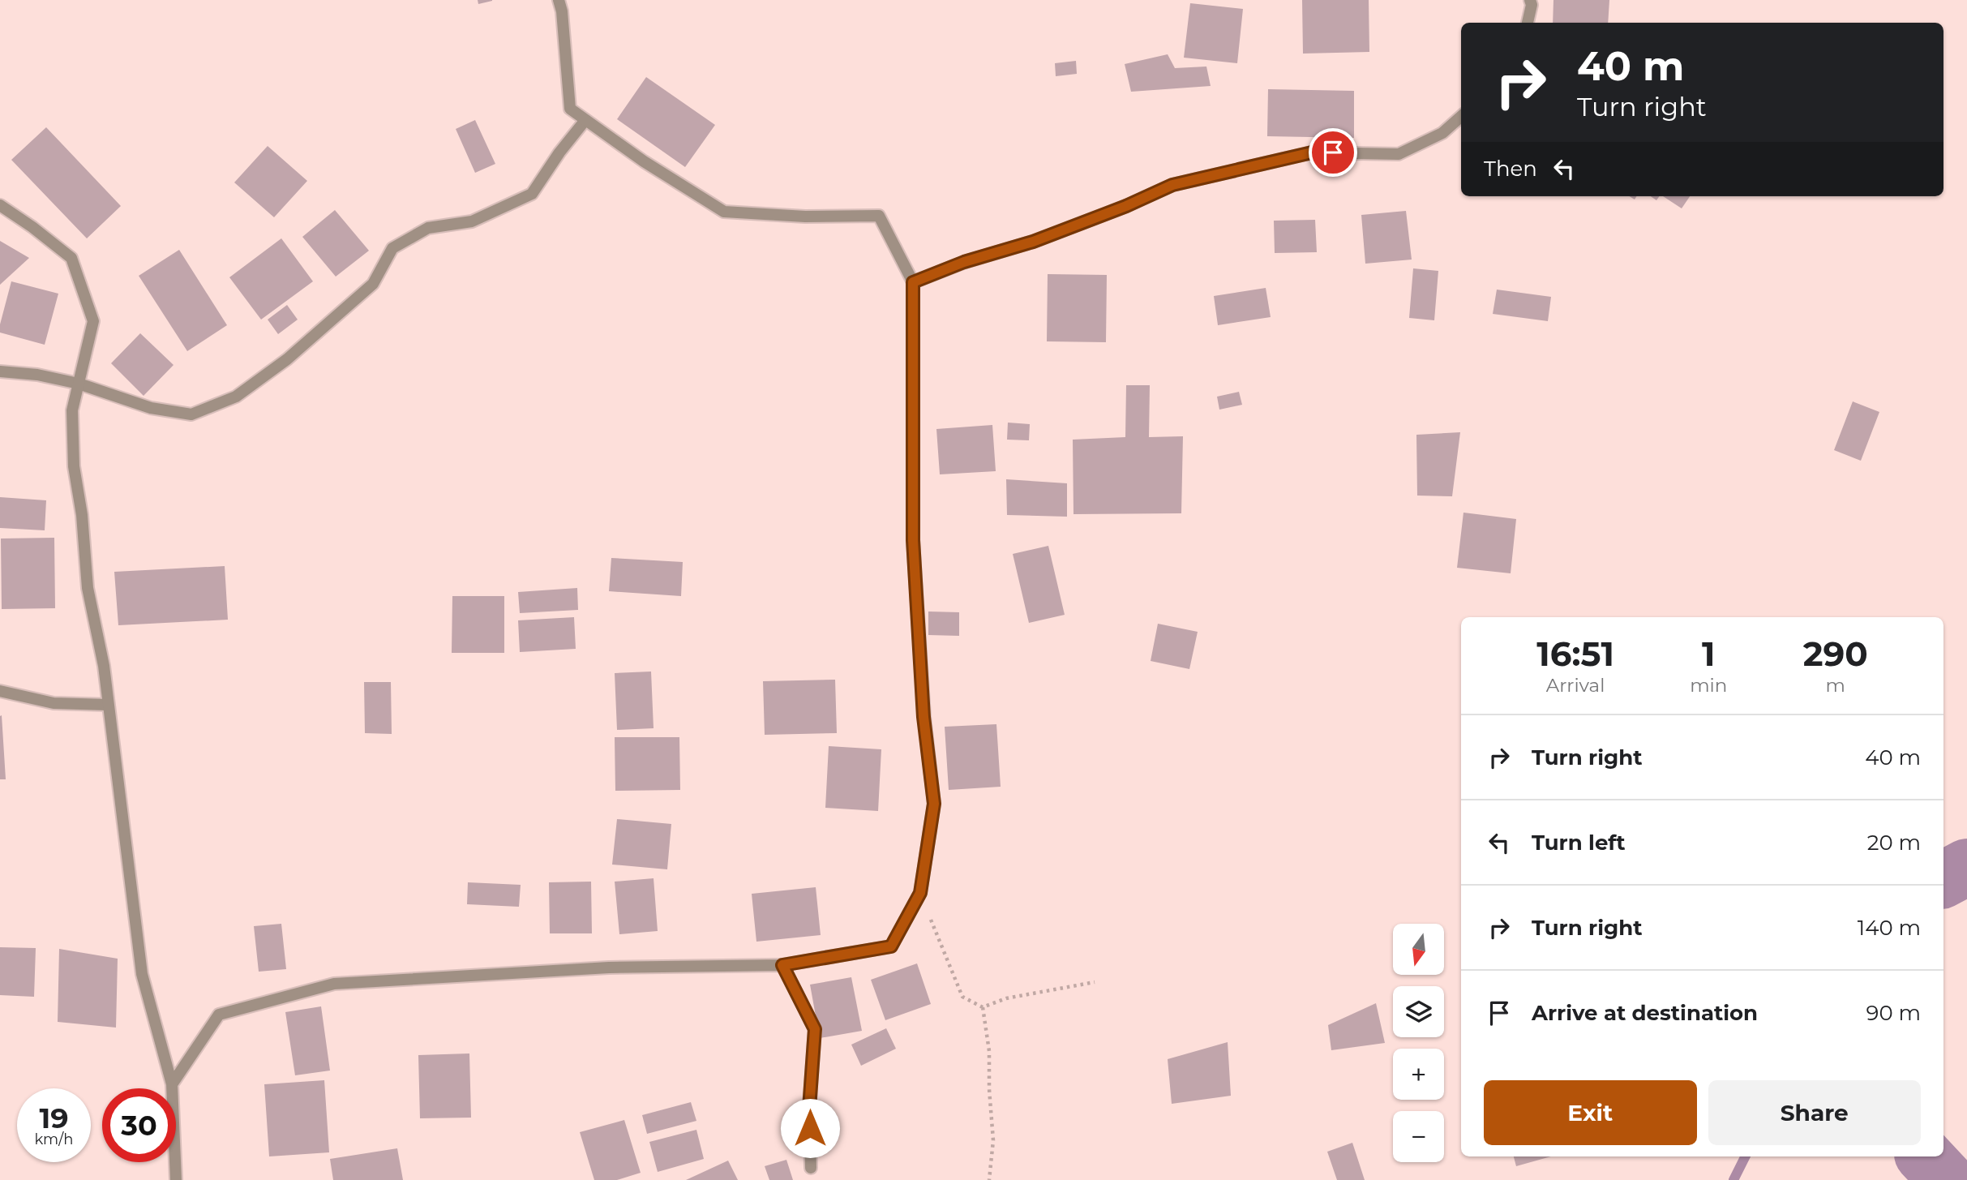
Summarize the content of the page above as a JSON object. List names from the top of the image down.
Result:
{
  "north": "bottom",
  "page": {
    "turn": ["40 m", "Turn right"],
    "then": "Then",
    "eta": [
      "16:51",
      "Arrival",
      "1",
      "min",
      "290",
      "m"
    ],
    "list": [
      {
        "name": "Turn right",
        "value": "40 m"
      },
      {
        "name": "Turn left",
        "value": "20 m"
      },
      {
        "name": "Turn right",
        "value": "140 m"
      },
      {
        "name": "Arrive at destination",
        "value": "90 m"
      }
    ],
    "map_buttons": ["+", "−"],
    "buttons": ["Exit", "Share"],
    "speed": "19 km/h",
    "limit": "30"
  }
}
